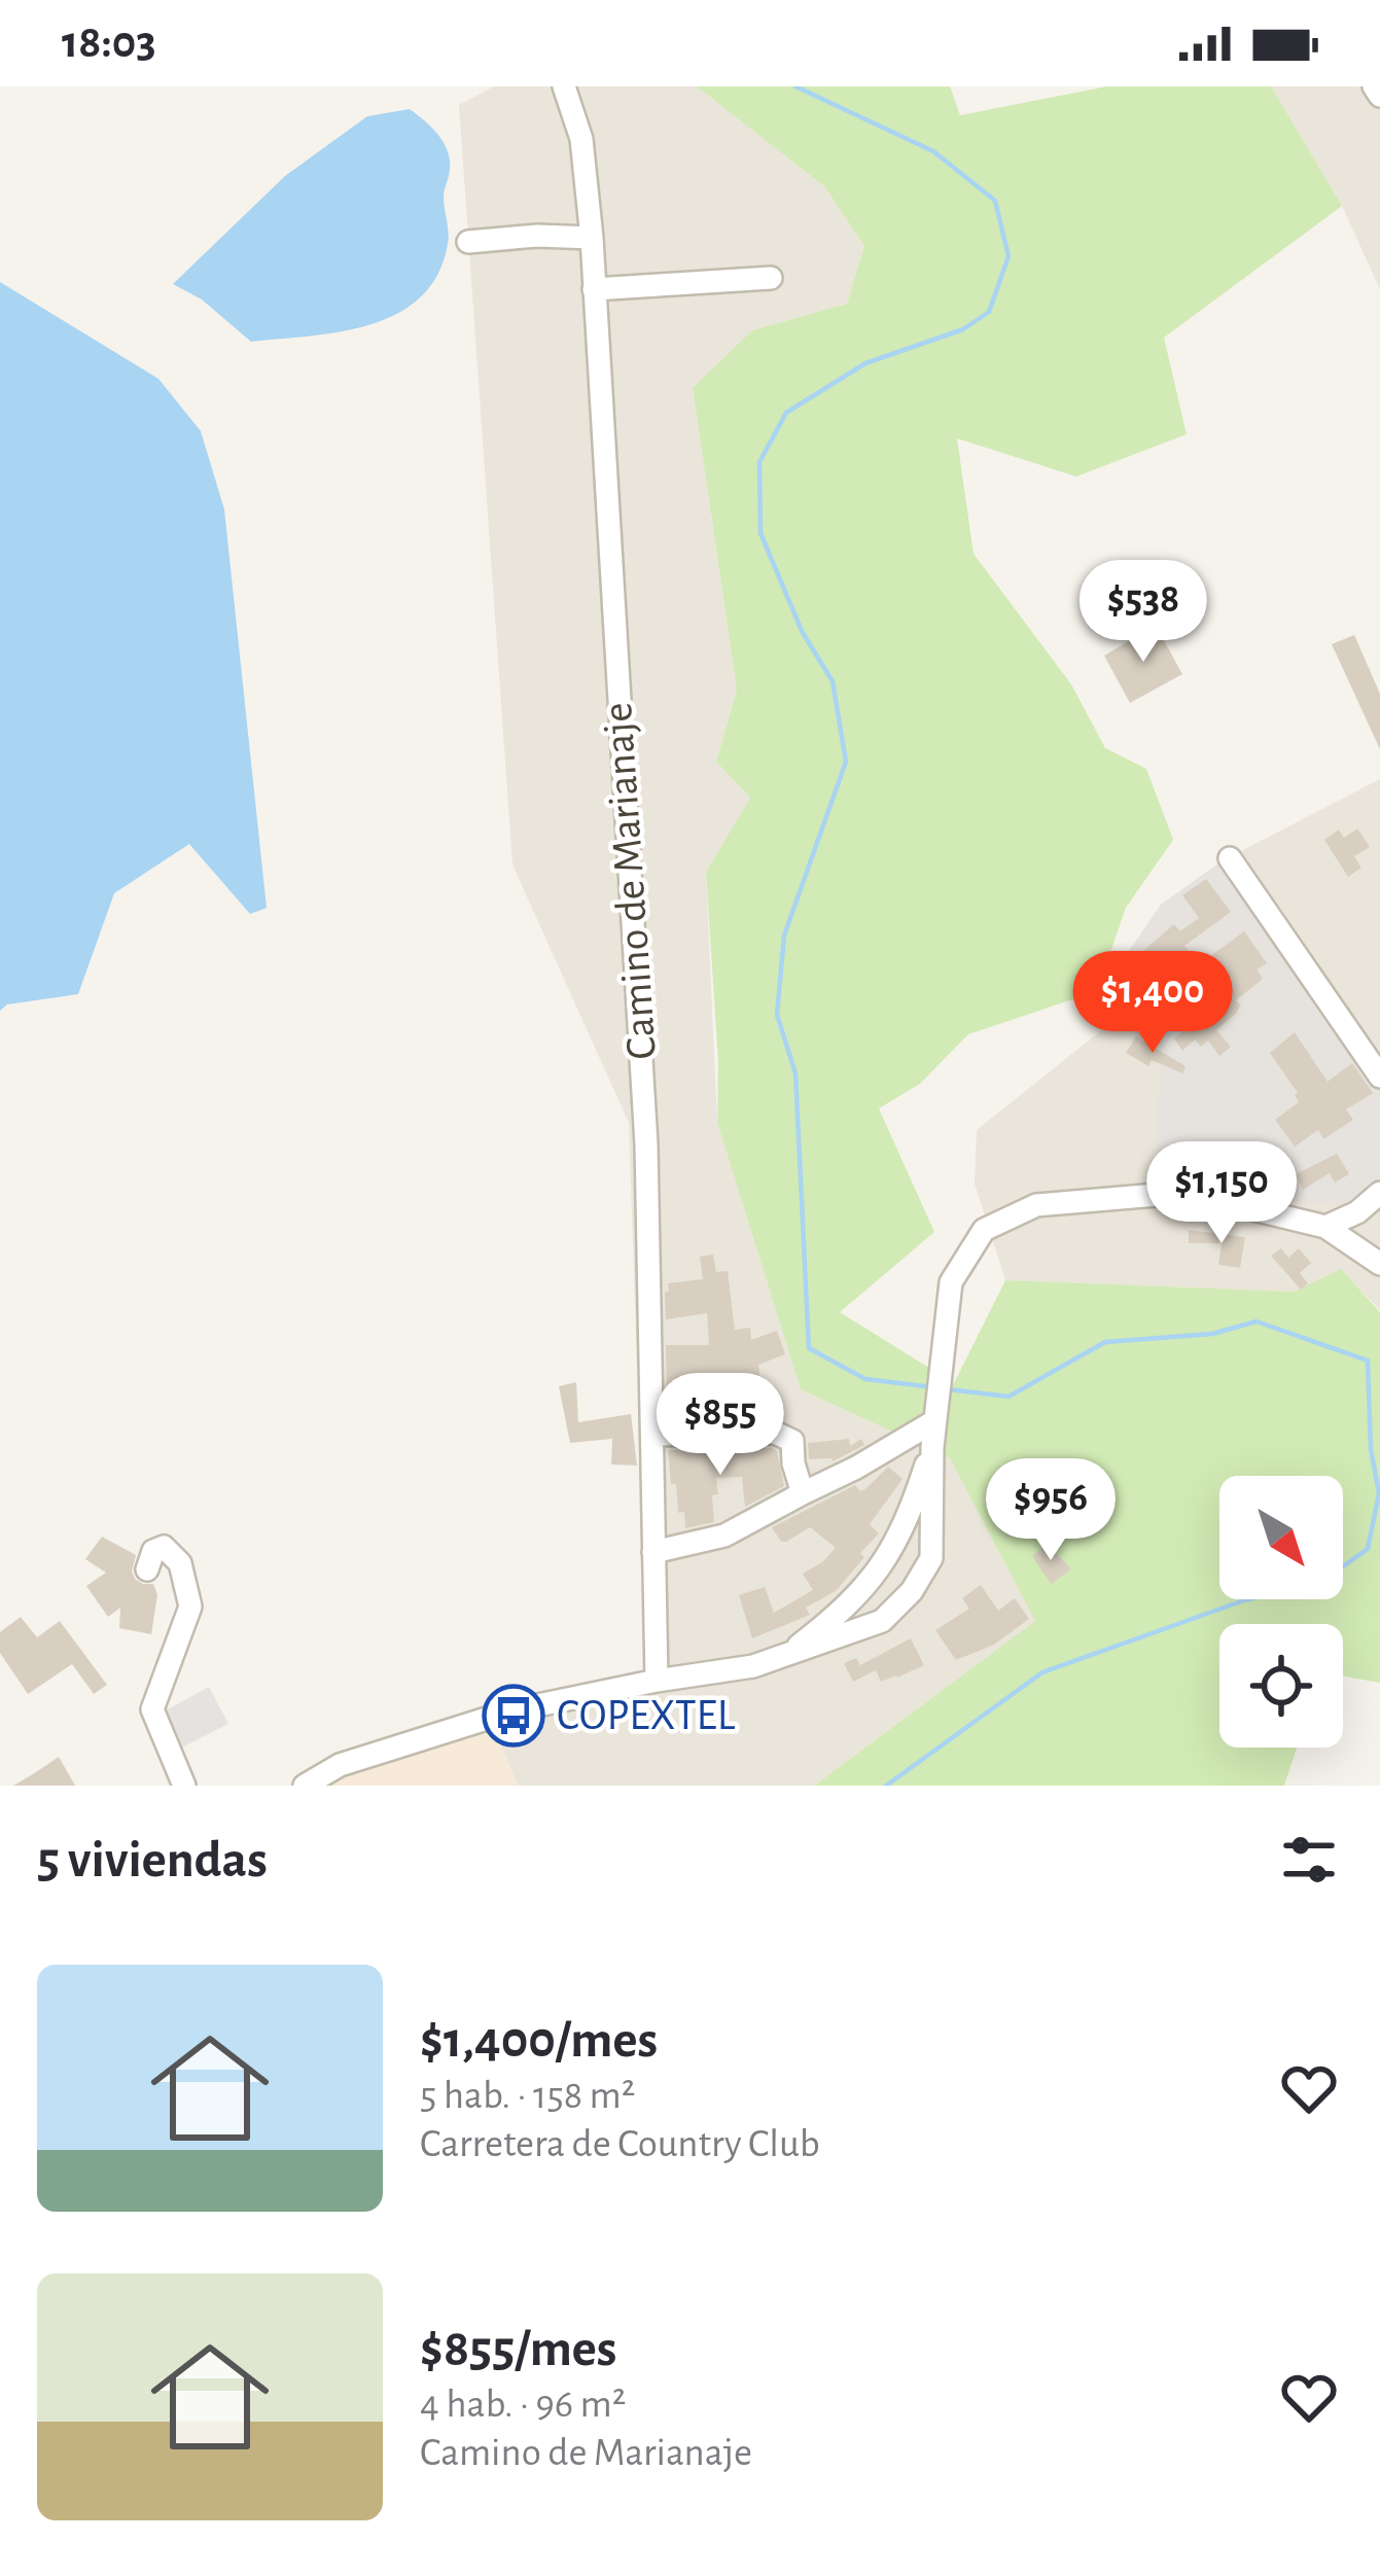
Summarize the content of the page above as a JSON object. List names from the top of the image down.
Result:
{
  "streets": {
    "street": ["Camino de Marianaje"]
  },
  "places": {
    "bus stop": ["COPEXTEL"]
  },
  "north": "bottom right",
  "page": {
    "status": "18:03",
    "price": [
      "$538",
      "$1,400",
      "$1,150",
      "$855",
      "$956"
    ],
    "heading": "5 viviendas",
    "list": [
      {
        "name": "$1,400/mes",
        "note": "5 hab. · 158 m² · Carretera de Country Club"
      },
      {
        "name": "$855/mes",
        "note": "4 hab. · 96 m² · Camino de Marianaje"
      }
    ]
  }
}
